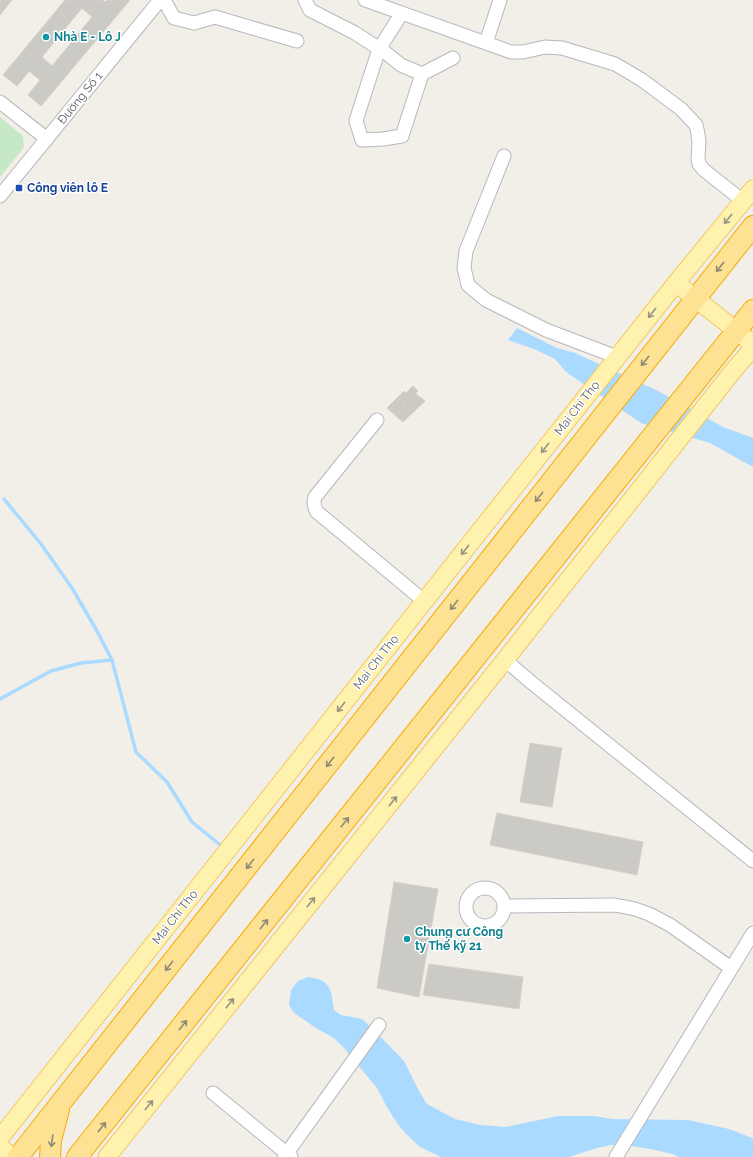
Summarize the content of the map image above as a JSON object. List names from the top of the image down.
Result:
{
  "streets": {
    "highway": ["Mai Chí Thọ"],
    "street": ["Đường Số 1"]
  },
  "places": {
    "other": ["Nhà E - Lô J", "Chung cư Công ty Thế kỹ 21"],
    "transit": ["Công viên lô E"]
  }
}
